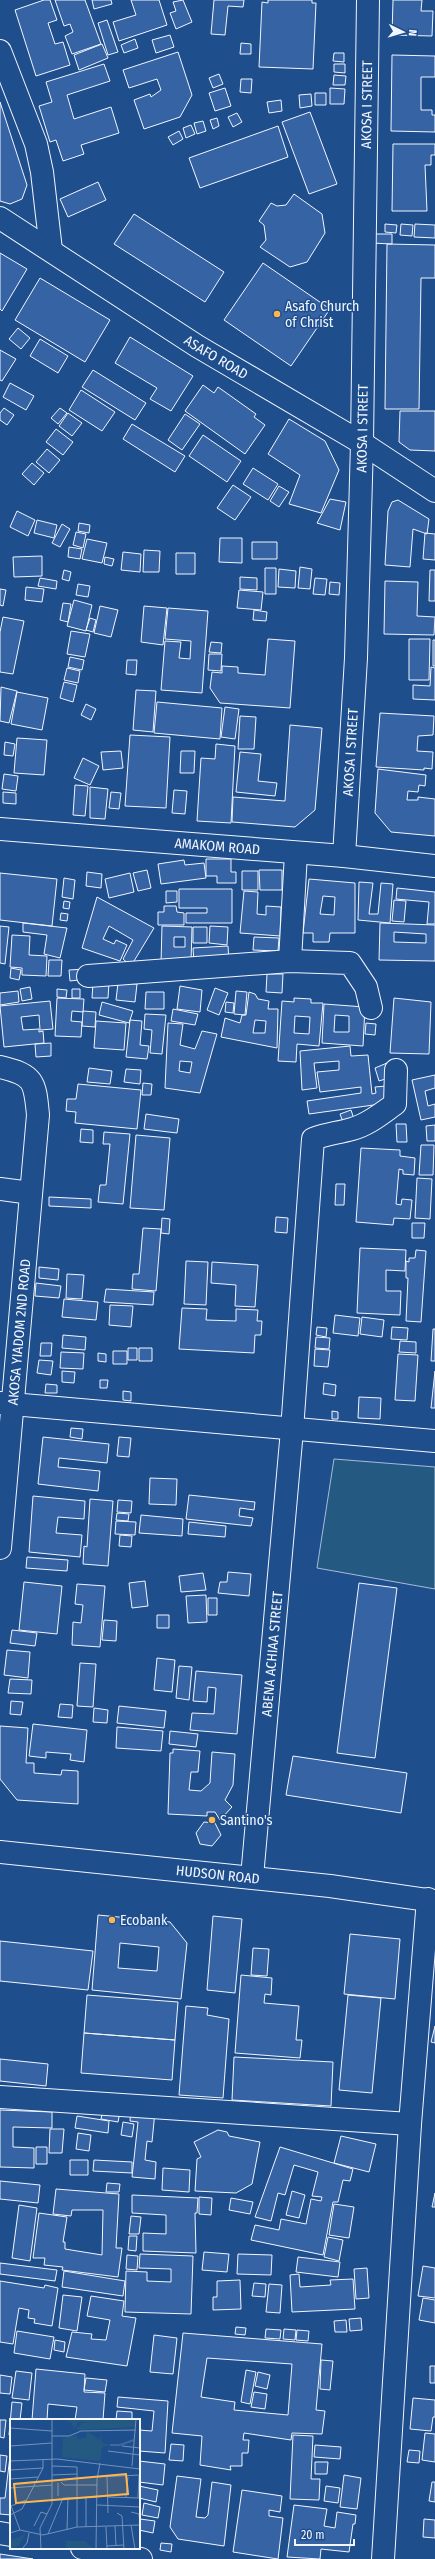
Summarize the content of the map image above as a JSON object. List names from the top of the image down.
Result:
{
  "streets": {
    "street": [
      "AKOSA I STREET",
      "ASAFO ROAD",
      "AMAKOM ROAD",
      "AKOSA YIADOM 2ND ROAD",
      "ABENA ACHIAA STREET",
      "HUDSON ROAD"
    ]
  },
  "crossings": [
    ["AKOSA I STREET", "ASAFO ROAD"],
    ["AKOSA I STREET", "AMAKOM ROAD"],
    ["ABENA ACHIAA STREET", "HUDSON ROAD"]
  ],
  "places": ["Asafo Church of Christ", "Santino's", "Ecobank"],
  "scale_bar": "20 m",
  "north": "right"
}
